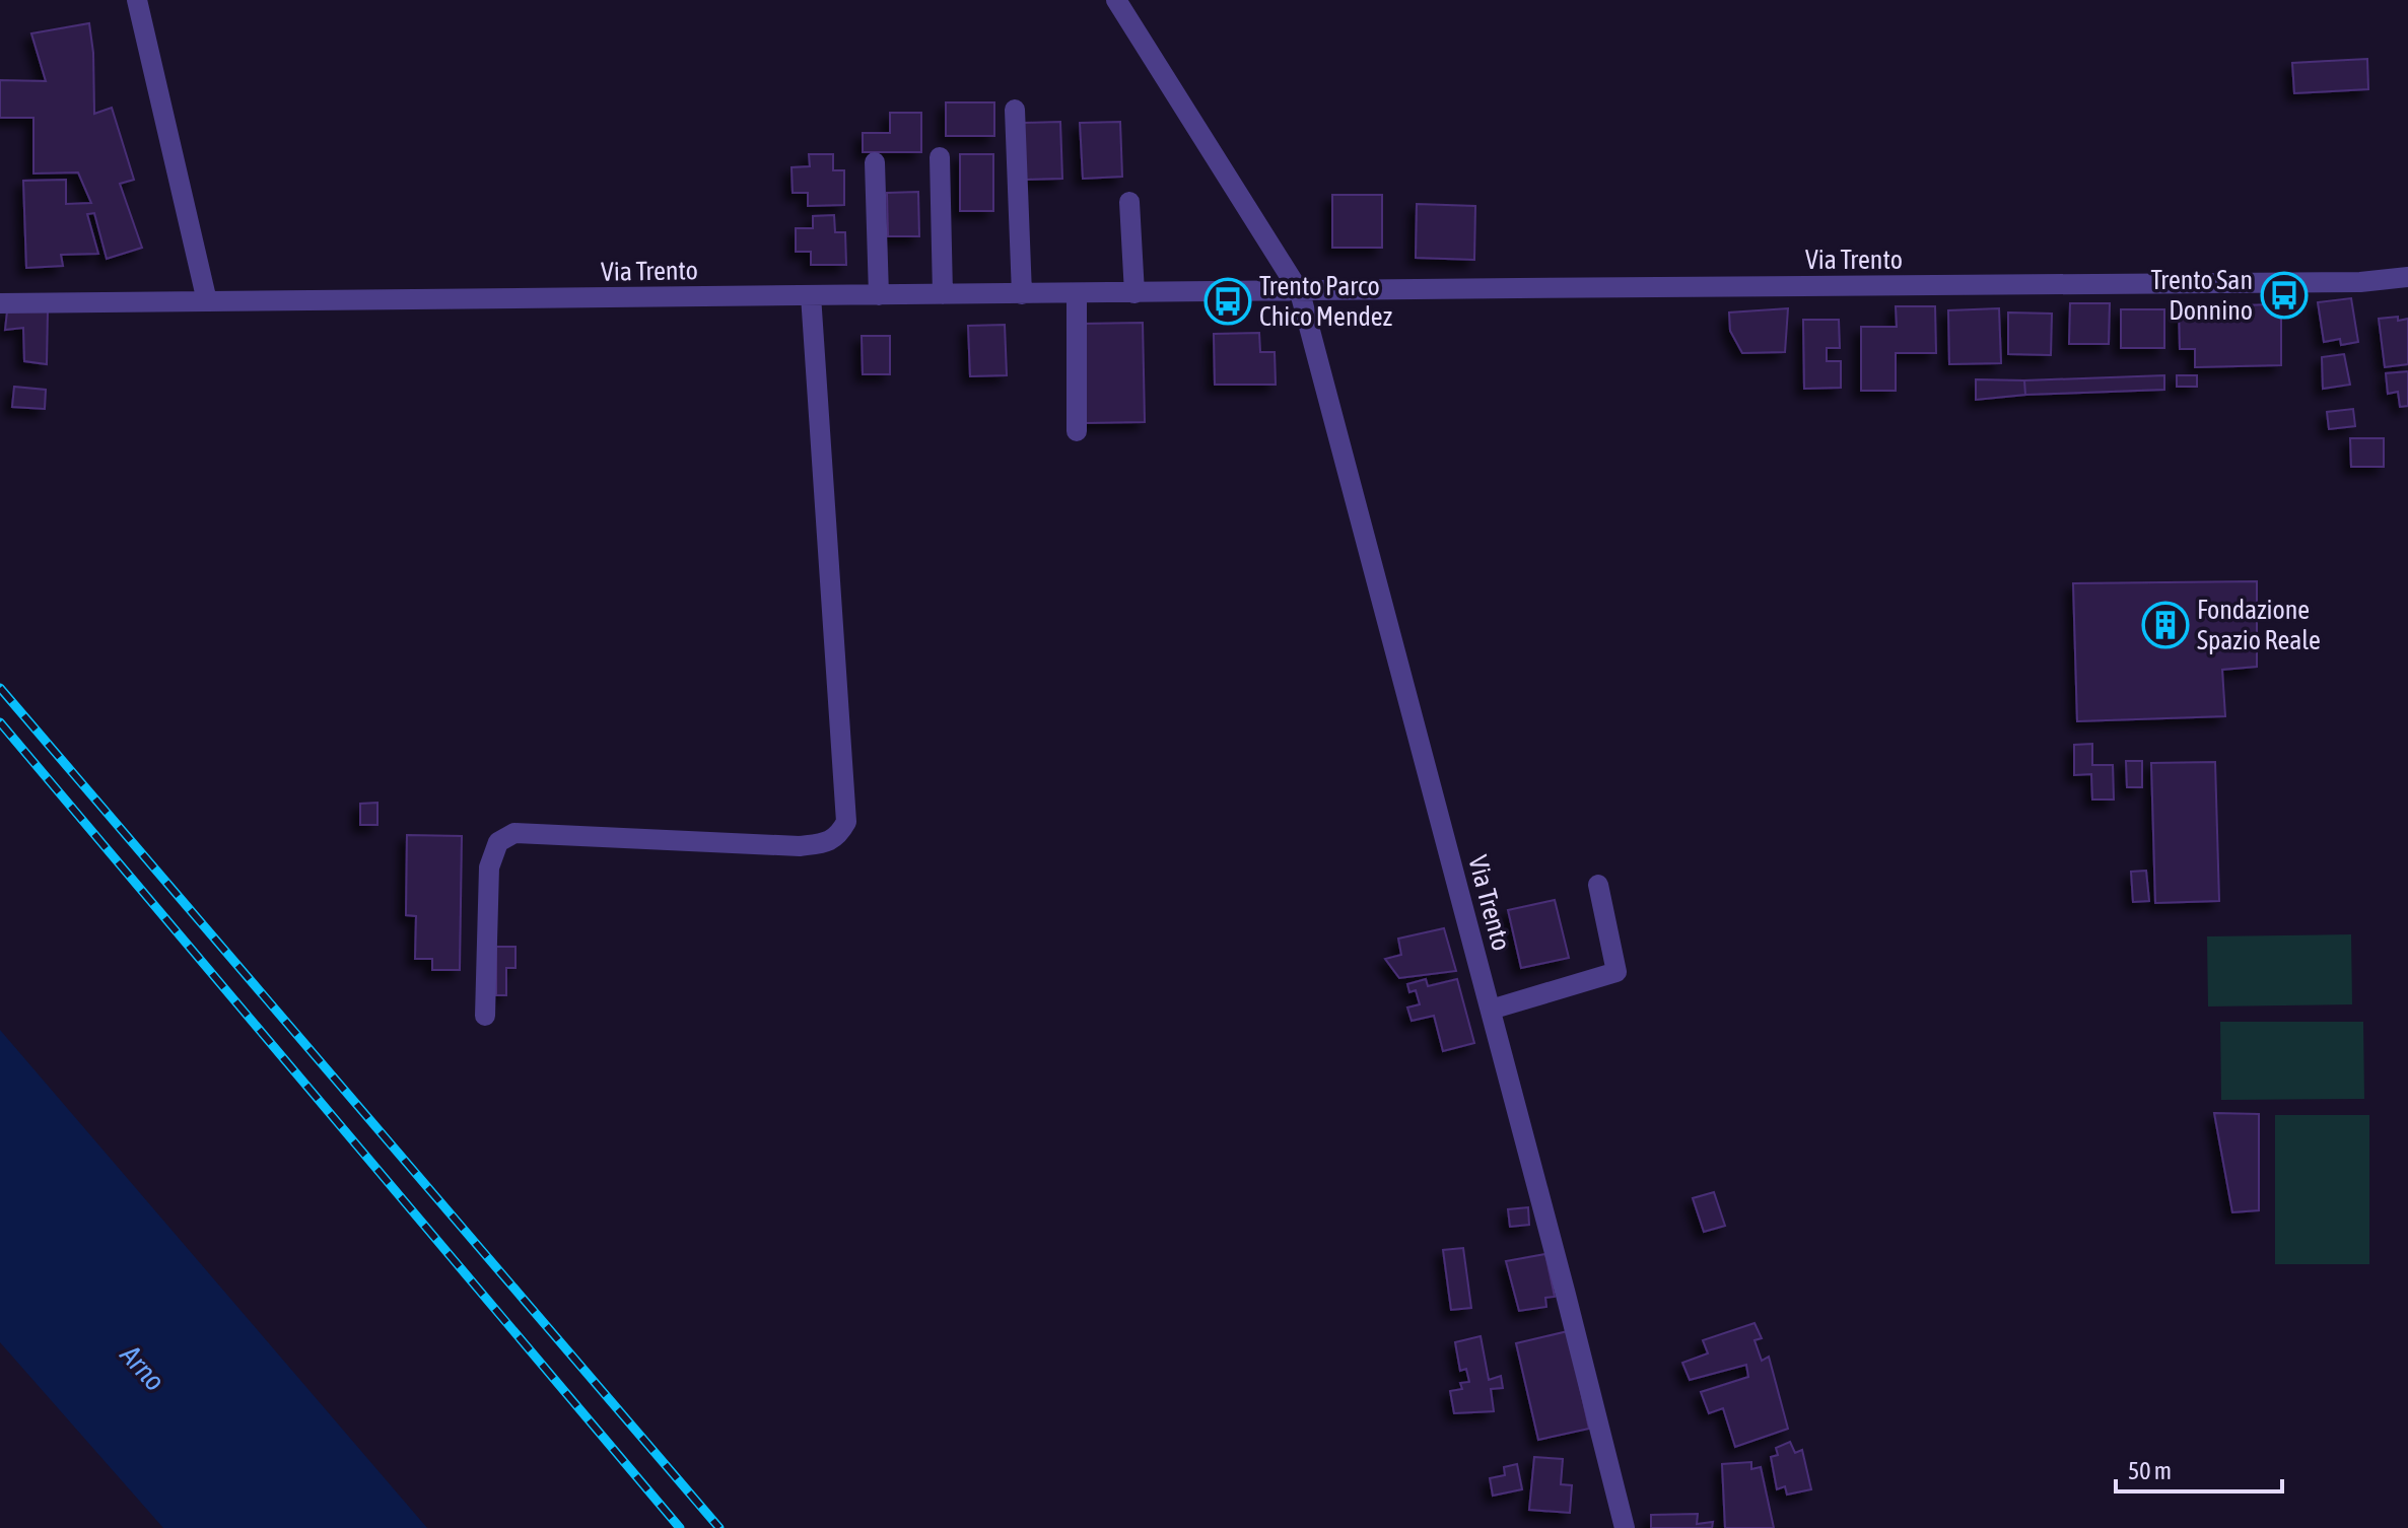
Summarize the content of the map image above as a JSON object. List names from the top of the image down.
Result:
{
  "streets": {
    "street": ["Via Trento"]
  },
  "water": ["Arno"],
  "places": {
    "bus stop": ["Trento San Donnino", "Trento Parco Chico Mendez"],
    "building": ["Fondazione Spazio Reale"]
  },
  "scale_bar": "50 m"
}
